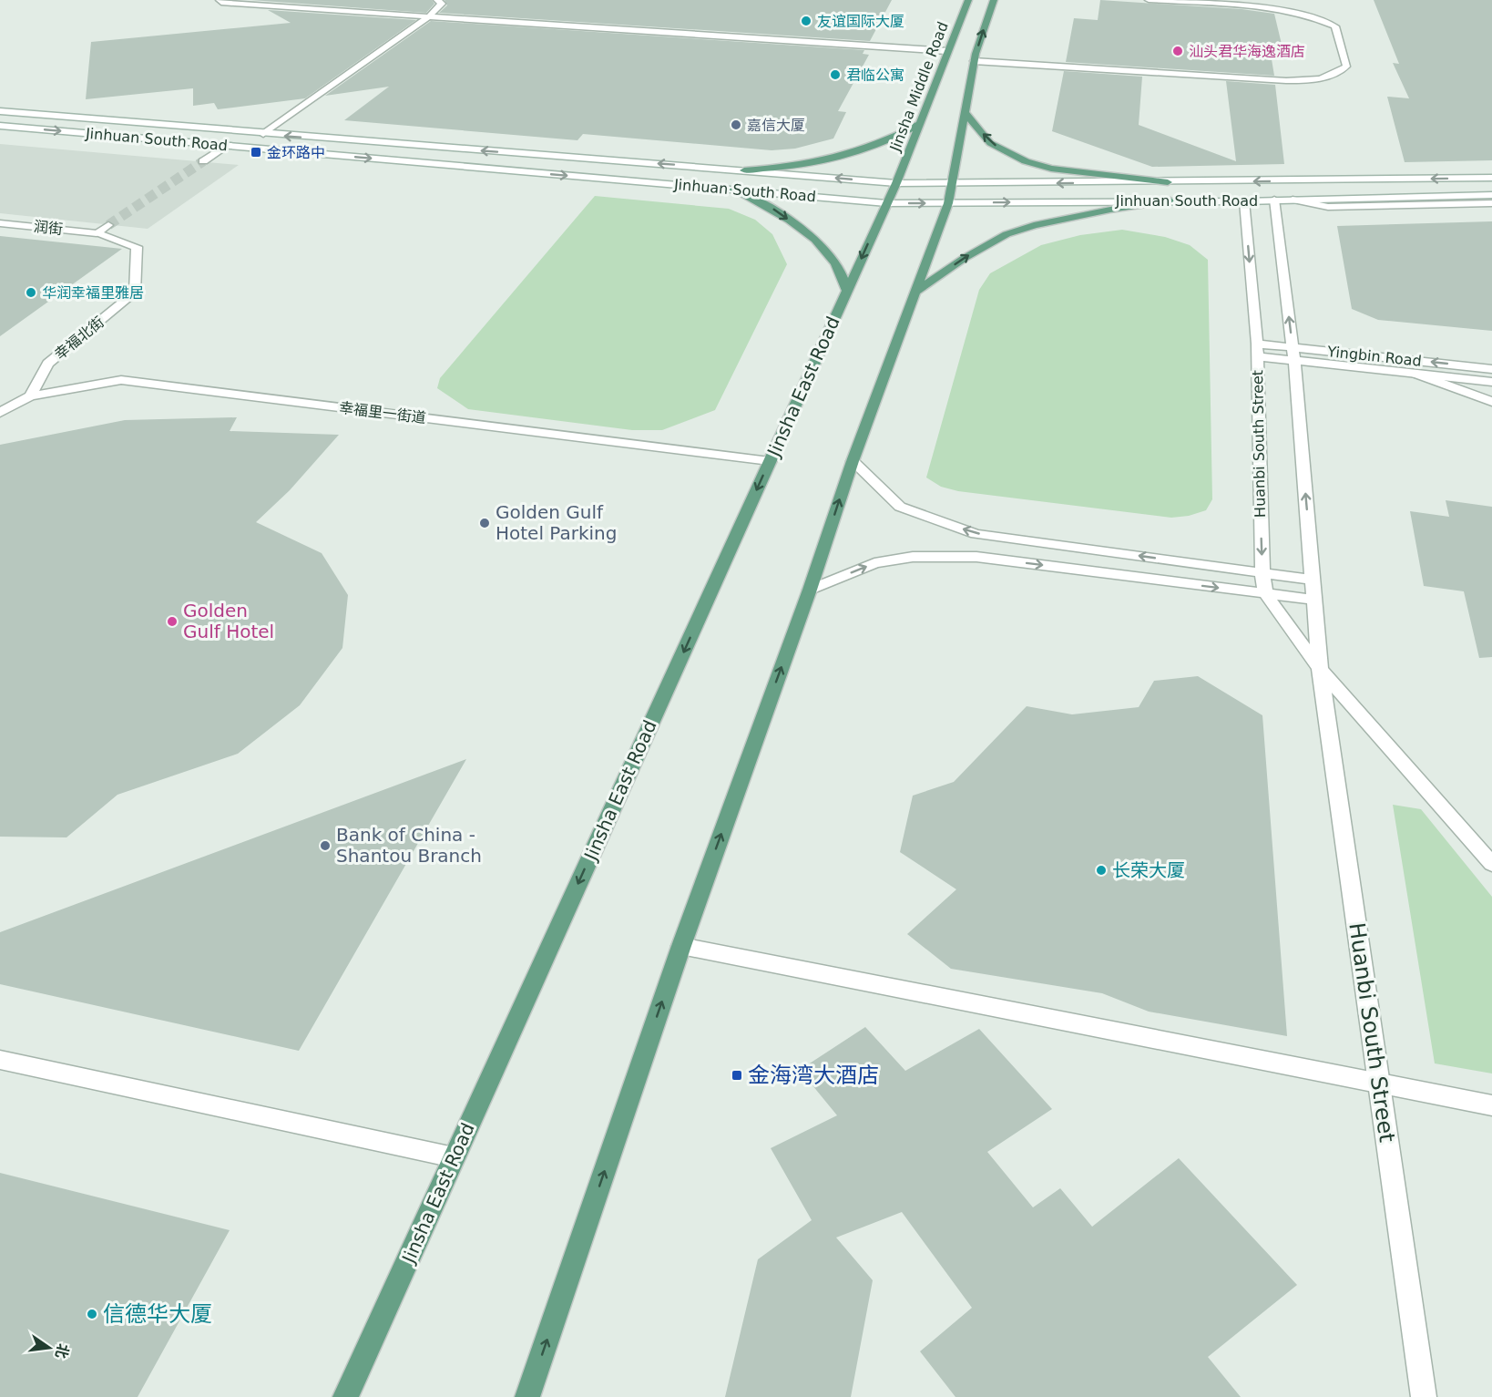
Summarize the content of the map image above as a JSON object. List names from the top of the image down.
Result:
{
  "streets": {
    "main road": ["Jinsha Middle Road", "Jinsha East Road"],
    "street": [
      "Jinhuan South Road",
      "润街",
      "幸福北街",
      "Yingbin Road",
      "幸福里一街道",
      "Huanbi South Street"
    ]
  },
  "crossings": [
    ["Jinsha Middle Road", "Jinhuan South Road"],
    ["Jinsha Middle Road", "Jinsha East Road"],
    ["Jinhuan South Road", "Jinsha East Road"],
    ["Jinhuan South Road", "Huanbi South Street"],
    ["润街", "幸福北街"],
    ["幸福北街", "幸福里一街道"],
    ["Yingbin Road", "Huanbi South Street"],
    ["Jinsha East Road", "幸福里一街道"]
  ],
  "places": {
    "other": [
      "友谊国际大厦",
      "汕头君华海逸酒店",
      "君临公寓",
      "嘉信大厦",
      "华润幸福里雅居",
      "Golden Gulf Hotel Parking",
      "Golden Gulf Hotel",
      "Bank of China - Shantou Branch",
      "长荣大厦",
      "信德华大厦"
    ],
    "transit": ["金环路中", "金海湾大酒店"]
  },
  "north": "right"
}
